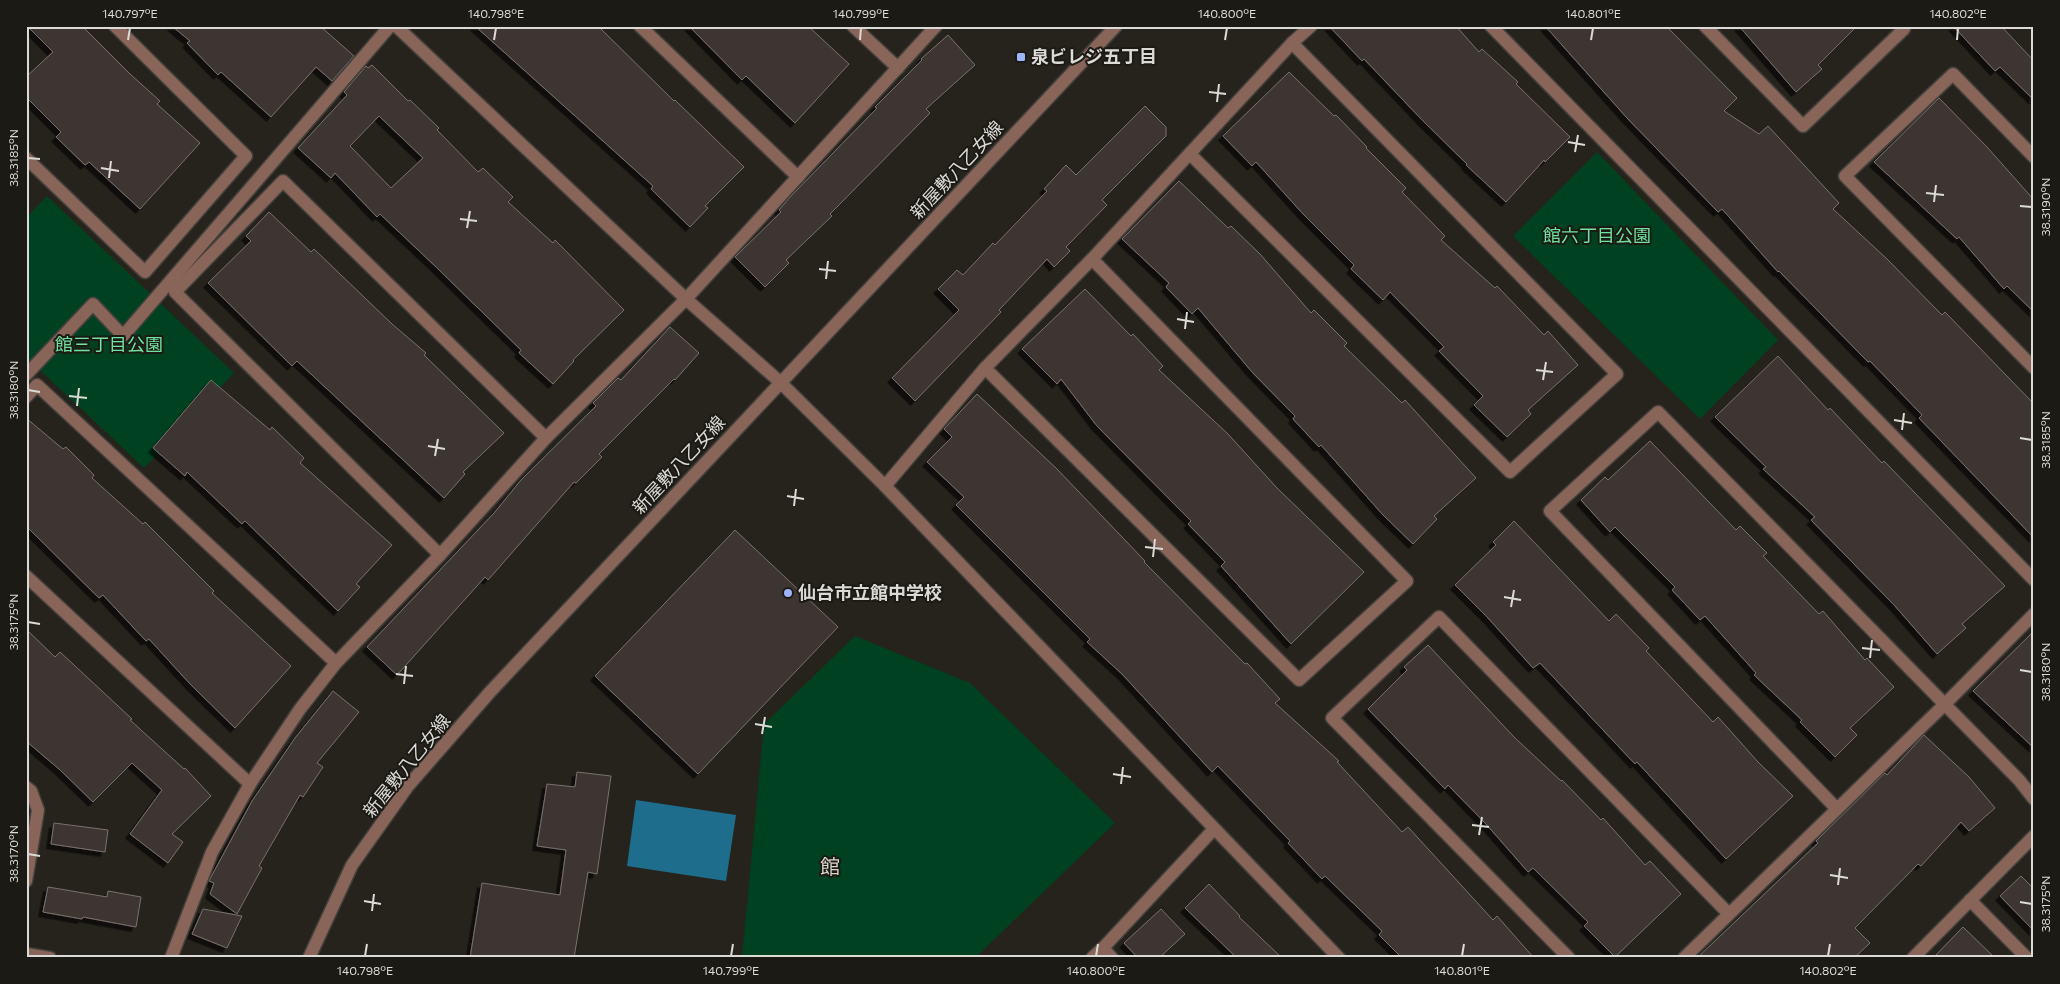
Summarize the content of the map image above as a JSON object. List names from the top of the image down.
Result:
{
  "streets": {
    "street": ["新屋敷八乙女線"]
  },
  "districts": ["館"],
  "parks": ["館六丁目公園", "館三丁目公園"],
  "places": {
    "transit": ["泉ビレジ五丁目"],
    "other": ["仙台市立館中学校"]
  },
  "coordinates": [
    "140.797°E",
    "140.798°E",
    "140.799°E",
    "140.800°E",
    "140.801°E",
    "140.802°E",
    "38.3185°N",
    "38.3190°N",
    "38.3180°N",
    "38.3175°N",
    "38.3170°N"
  ]
}
